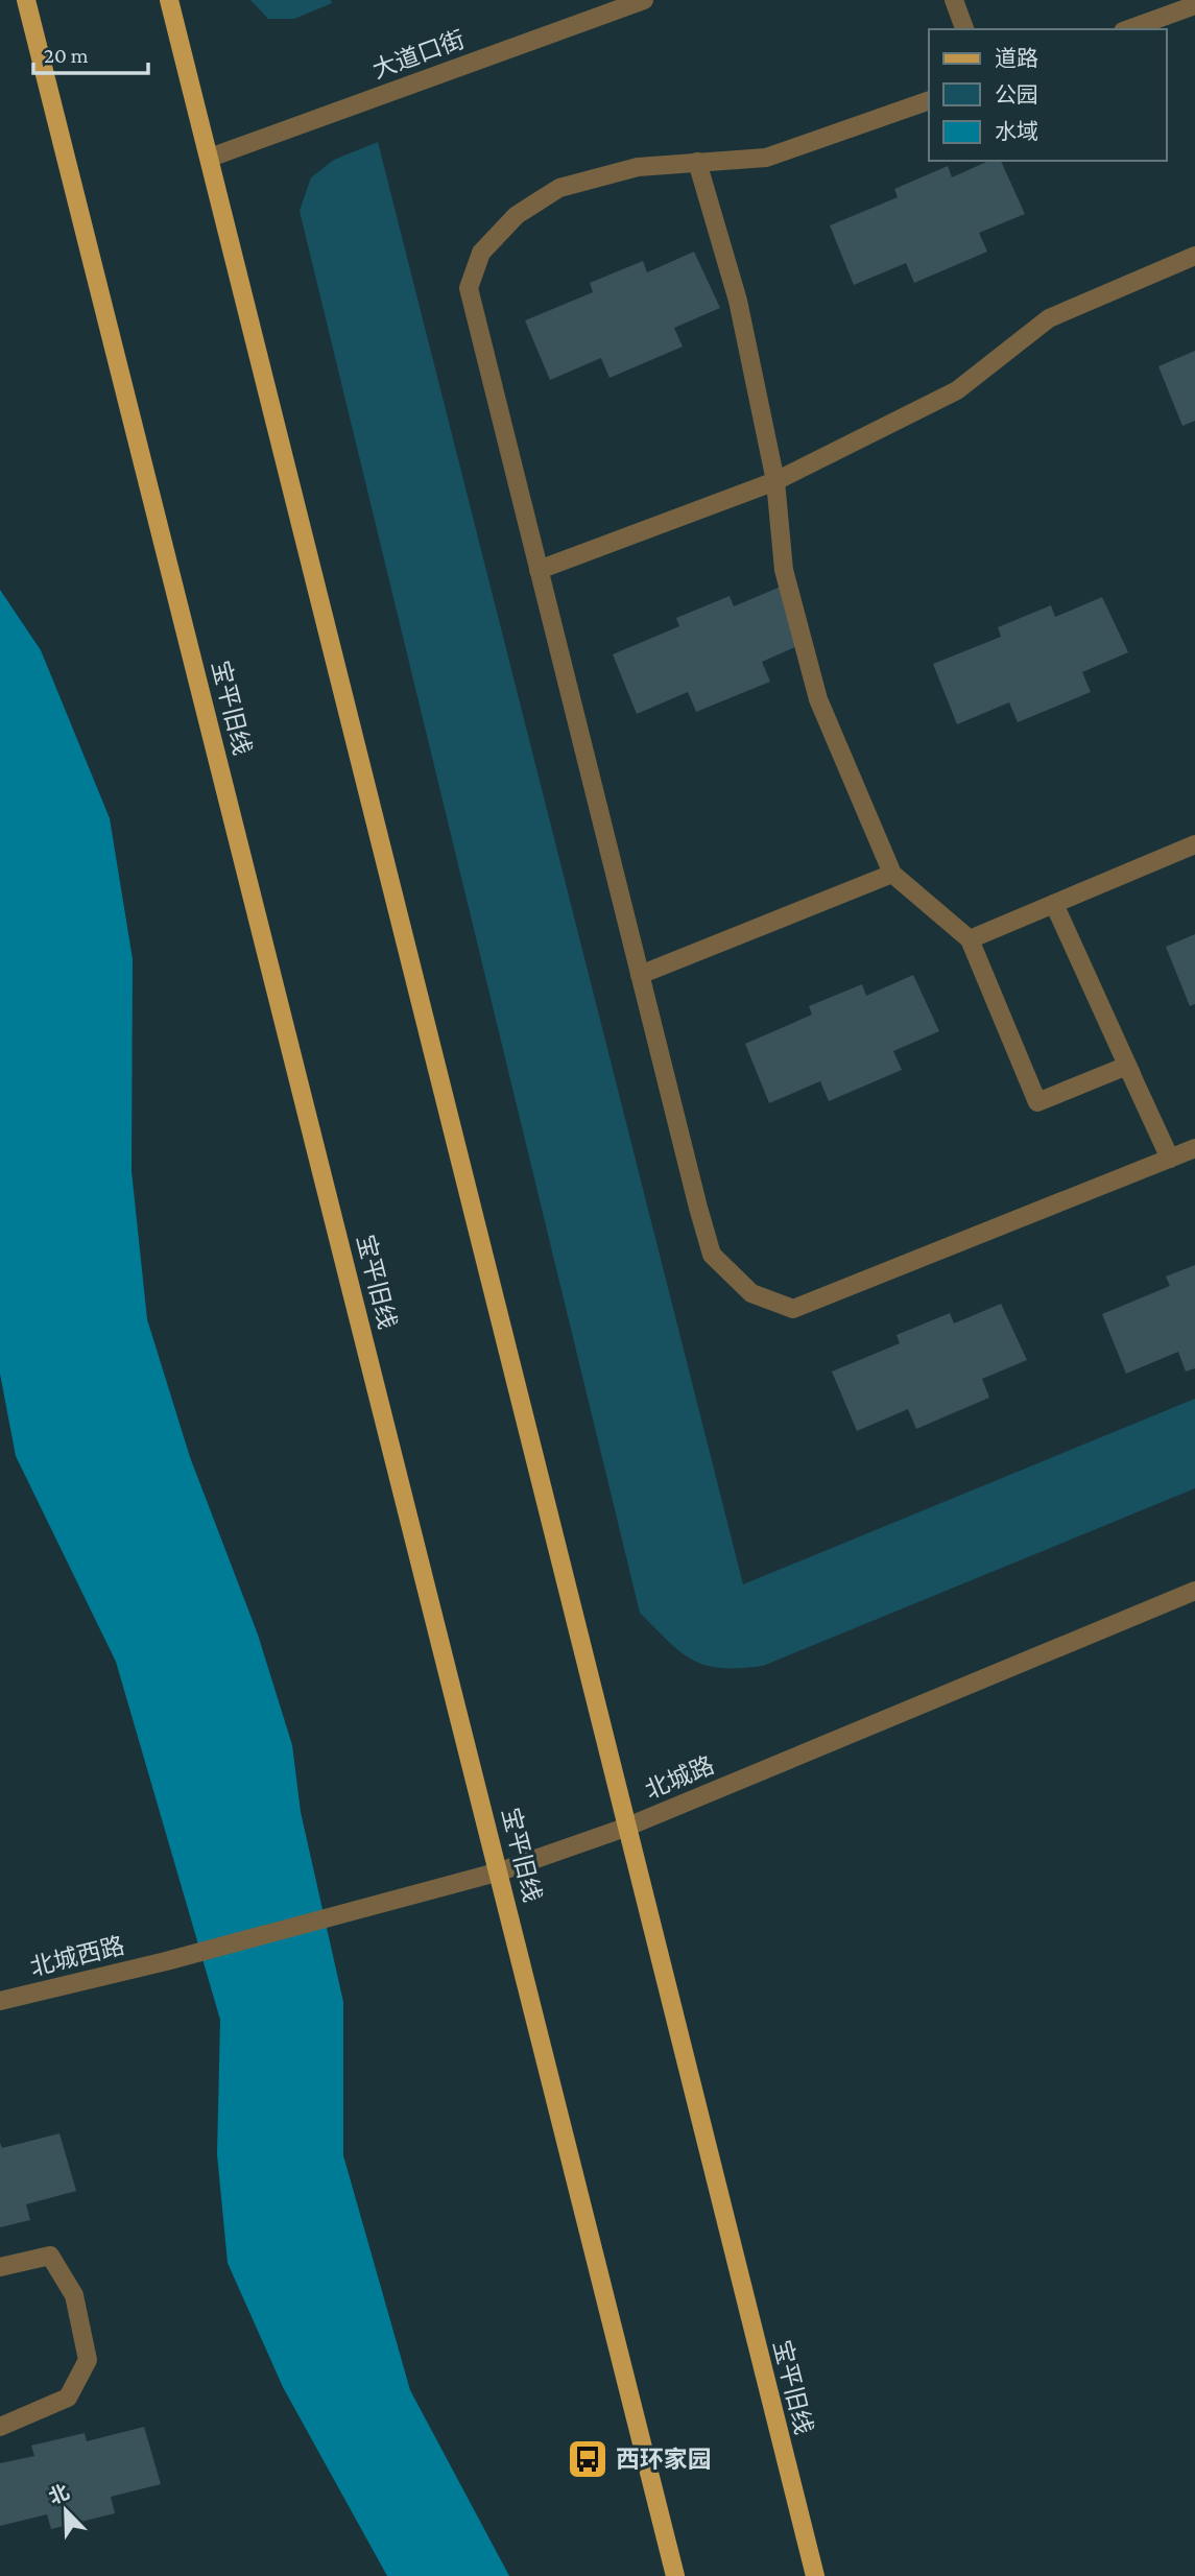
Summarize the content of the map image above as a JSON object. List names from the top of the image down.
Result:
{
  "streets": {
    "main road": ["宝平旧线"],
    "street": ["大道口街", "北城路", "北城西路"]
  },
  "crossings": [
    ["大道口街", "宝平旧线"],
    ["宝平旧线", "北城路"],
    ["北城路", "北城西路"]
  ],
  "places": {
    "bus stop": ["西环家园"]
  },
  "legend": ["道路", "公园", "水域"],
  "scale_bar": "20 m",
  "north": "top left"
}
